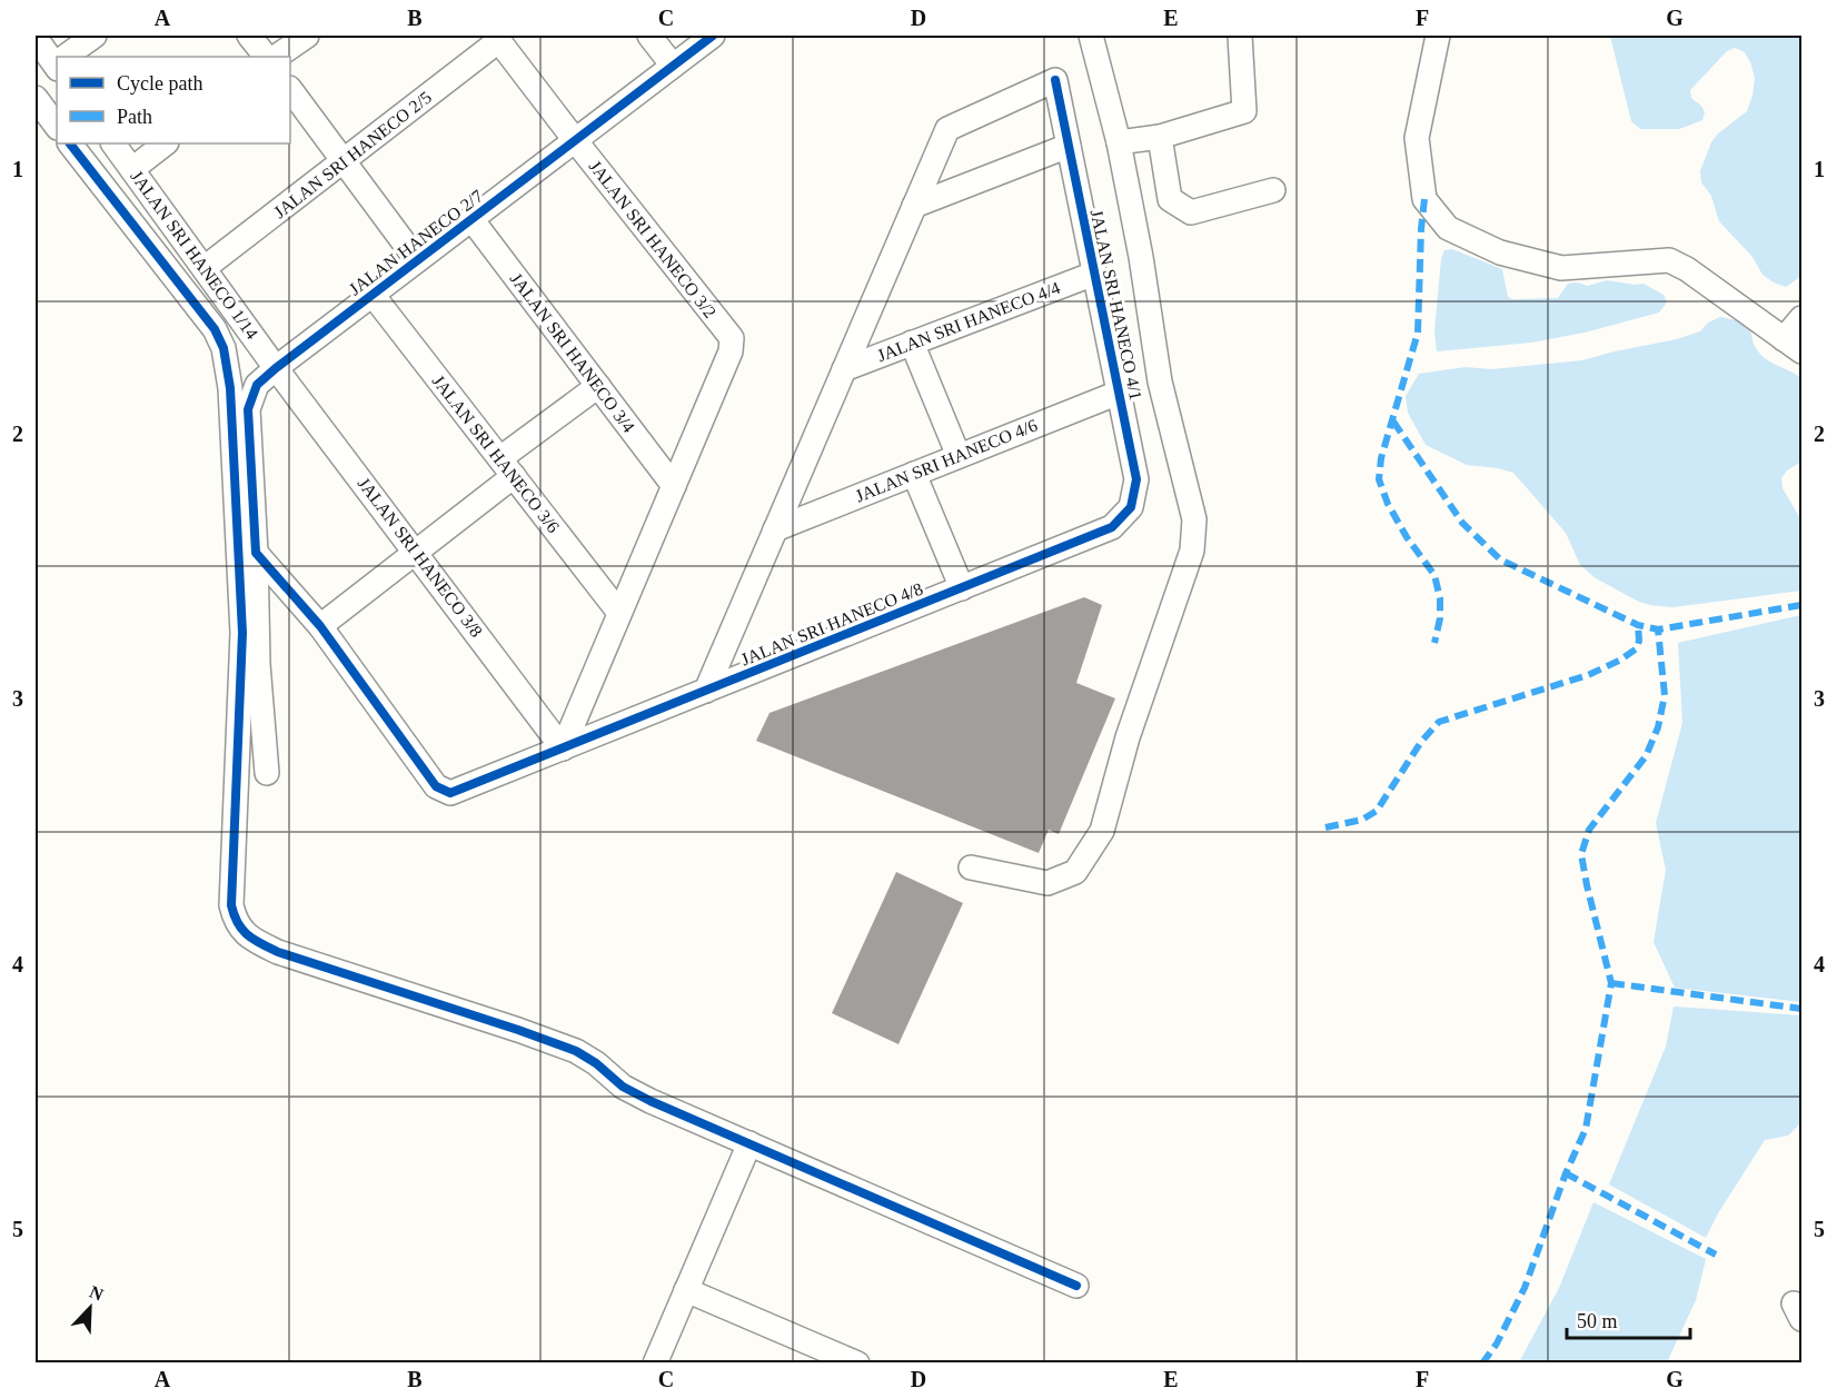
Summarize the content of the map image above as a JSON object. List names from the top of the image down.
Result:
{
  "streets": {
    "street": [
      "JALAN SRI HANECO 2/5",
      "JALAN SRI HANECO 3/2",
      "JALAN HANECO 2/7",
      "JALAN SRI HANECO 1/14",
      "JALAN SRI HANECO 4/1",
      "JALAN SRI HANECO 4/4",
      "JALAN SRI HANECO 3/4",
      "JALAN SRI HANECO 3/6",
      "JALAN SRI HANECO 4/6",
      "JALAN SRI HANECO 3/8",
      "JALAN SRI HANECO 4/8"
    ]
  },
  "crossings": [
    ["JALAN SRI HANECO 2/5", "JALAN SRI HANECO 3/2"],
    ["JALAN SRI HANECO 2/5", "JALAN SRI HANECO 1/14"],
    ["JALAN SRI HANECO 3/2", "JALAN HANECO 2/7"],
    ["JALAN SRI HANECO 3/2", "JALAN SRI HANECO 3/4"],
    ["JALAN HANECO 2/7", "JALAN SRI HANECO 1/14"],
    ["JALAN HANECO 2/7", "JALAN SRI HANECO 3/4"],
    ["JALAN HANECO 2/7", "JALAN SRI HANECO 3/6"],
    ["JALAN HANECO 2/7", "JALAN SRI HANECO 3/8"],
    ["JALAN HANECO 2/7", "JALAN SRI HANECO 4/8"],
    ["JALAN SRI HANECO 1/14", "JALAN SRI HANECO 3/8"],
    ["JALAN SRI HANECO 4/1", "JALAN SRI HANECO 4/4"],
    ["JALAN SRI HANECO 4/1", "JALAN SRI HANECO 4/6"],
    ["JALAN SRI HANECO 4/1", "JALAN SRI HANECO 4/8"],
    ["JALAN SRI HANECO 3/8", "JALAN SRI HANECO 4/8"]
  ],
  "legend": ["Cycle path", "Path"],
  "scale_bar": "50 m",
  "north": "top right",
  "grid": {
    "columns": [
      "A",
      "B",
      "C",
      "D",
      "E",
      "F",
      "G"
    ],
    "rows": [
      "1",
      "2",
      "3",
      "4",
      "5"
    ]
  }
}
